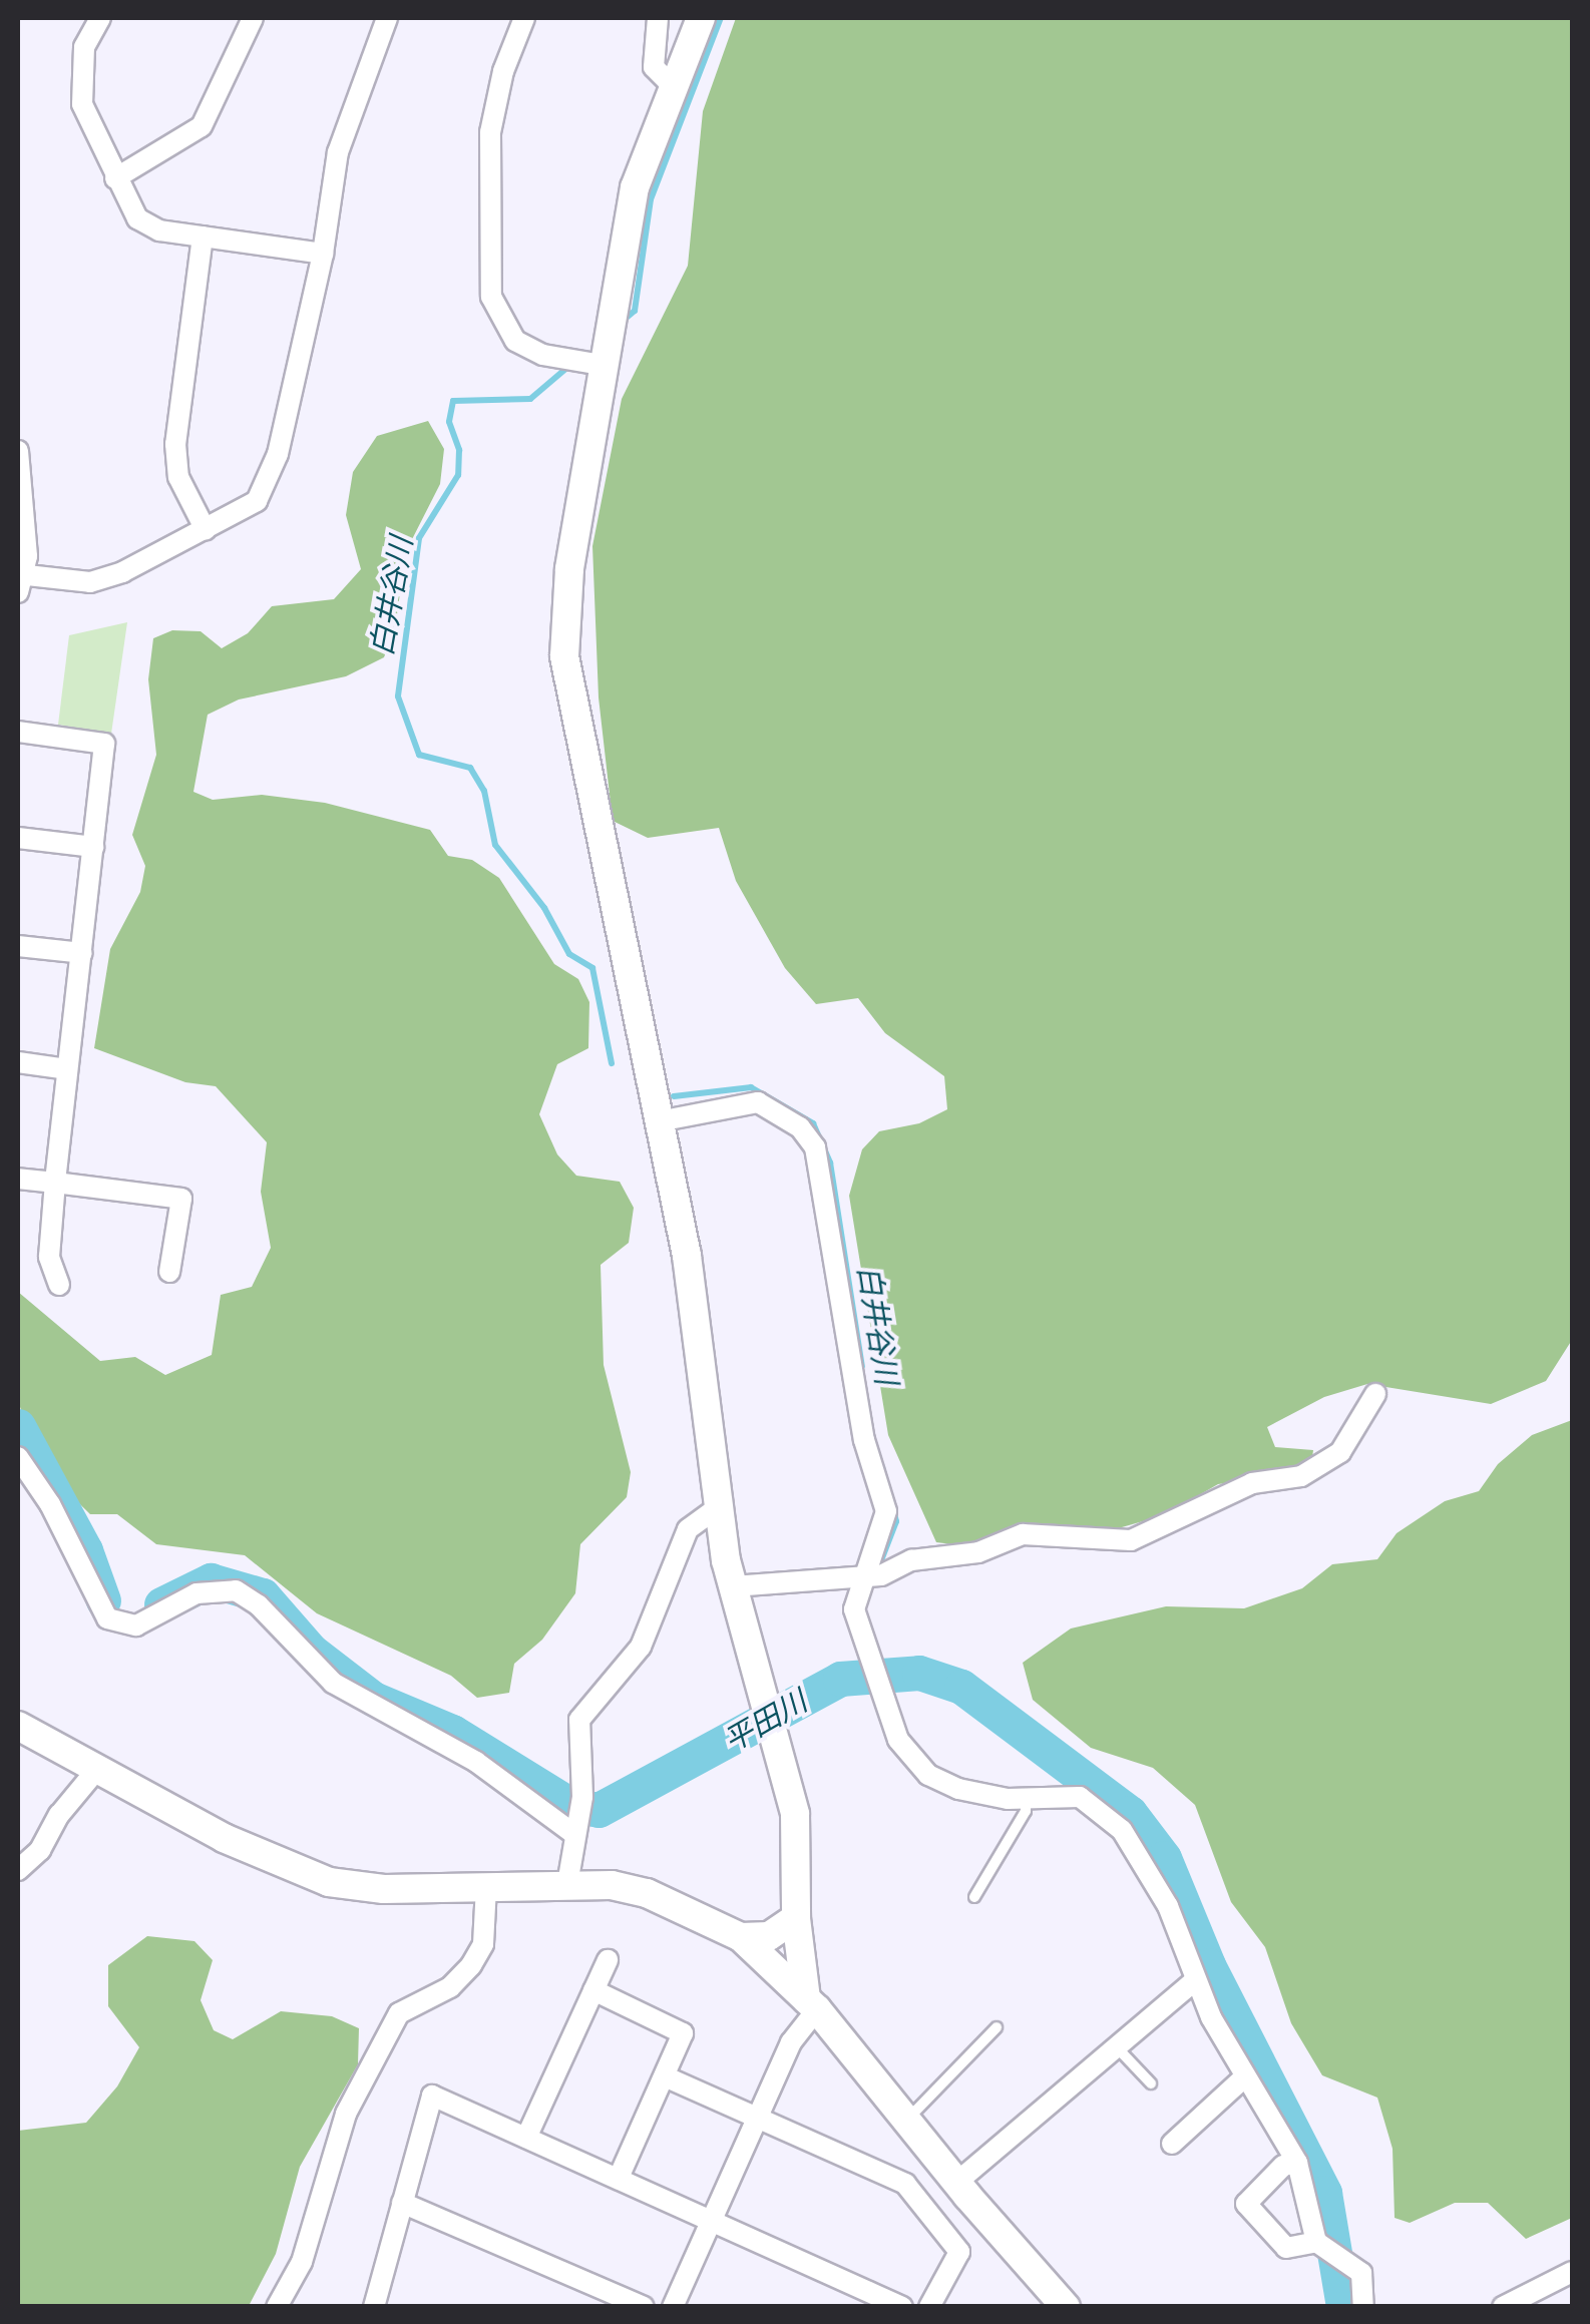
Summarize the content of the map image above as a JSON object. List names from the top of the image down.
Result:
{
  "water": ["白井谷川", "平田川"]
}
